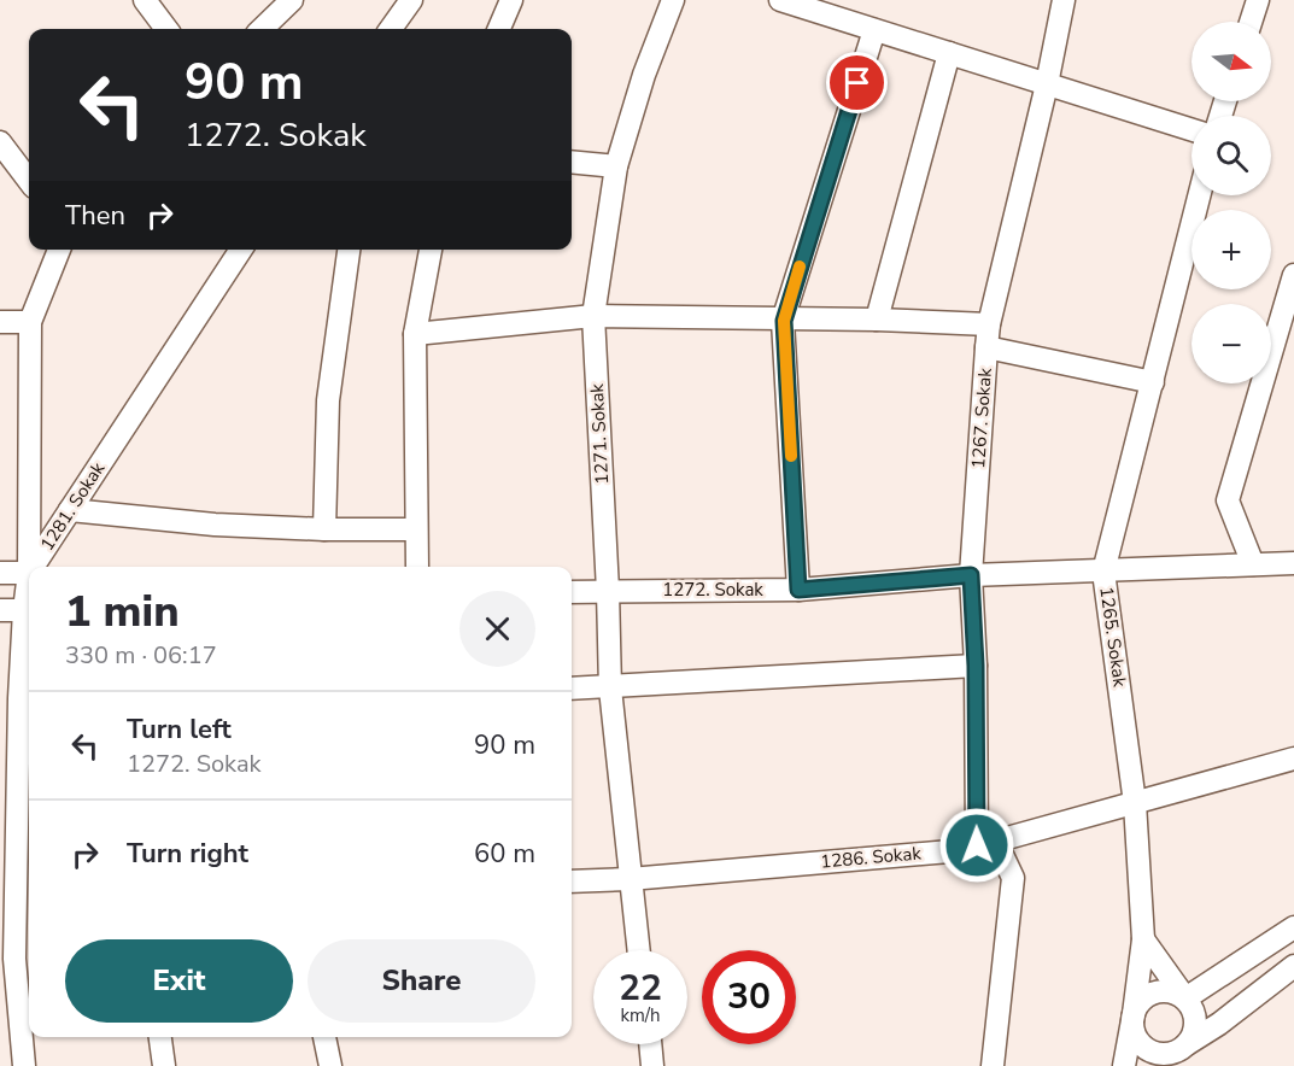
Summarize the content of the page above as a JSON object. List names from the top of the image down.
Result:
{
  "streets": {
    "street": [
      "1267. Sokak",
      "1271. Sokak",
      "1281. Sokak",
      "1272. Sokak",
      "1265. Sokak",
      "1286. Sokak"
    ]
  },
  "crossings": [
    ["1267. Sokak", "1272. Sokak"],
    ["1267. Sokak", "1286. Sokak"],
    ["1271. Sokak", "1272. Sokak"],
    ["1271. Sokak", "1286. Sokak"],
    ["1272. Sokak", "1265. Sokak"],
    ["1265. Sokak", "1286. Sokak"]
  ],
  "north": "right",
  "page": {
    "map_buttons": ["+", "−"],
    "turn": ["90 m", "1272. Sokak"],
    "then": "Then",
    "heading": ["1 min", "330 m · 06:17"],
    "list": [
      {
        "name": "Turn left",
        "note": "1272. Sokak",
        "value": "90 m"
      },
      {
        "name": "Turn right",
        "value": "60 m"
      }
    ],
    "buttons": ["Exit", "Share"],
    "speed": "22 km/h",
    "limit": "30"
  }
}
